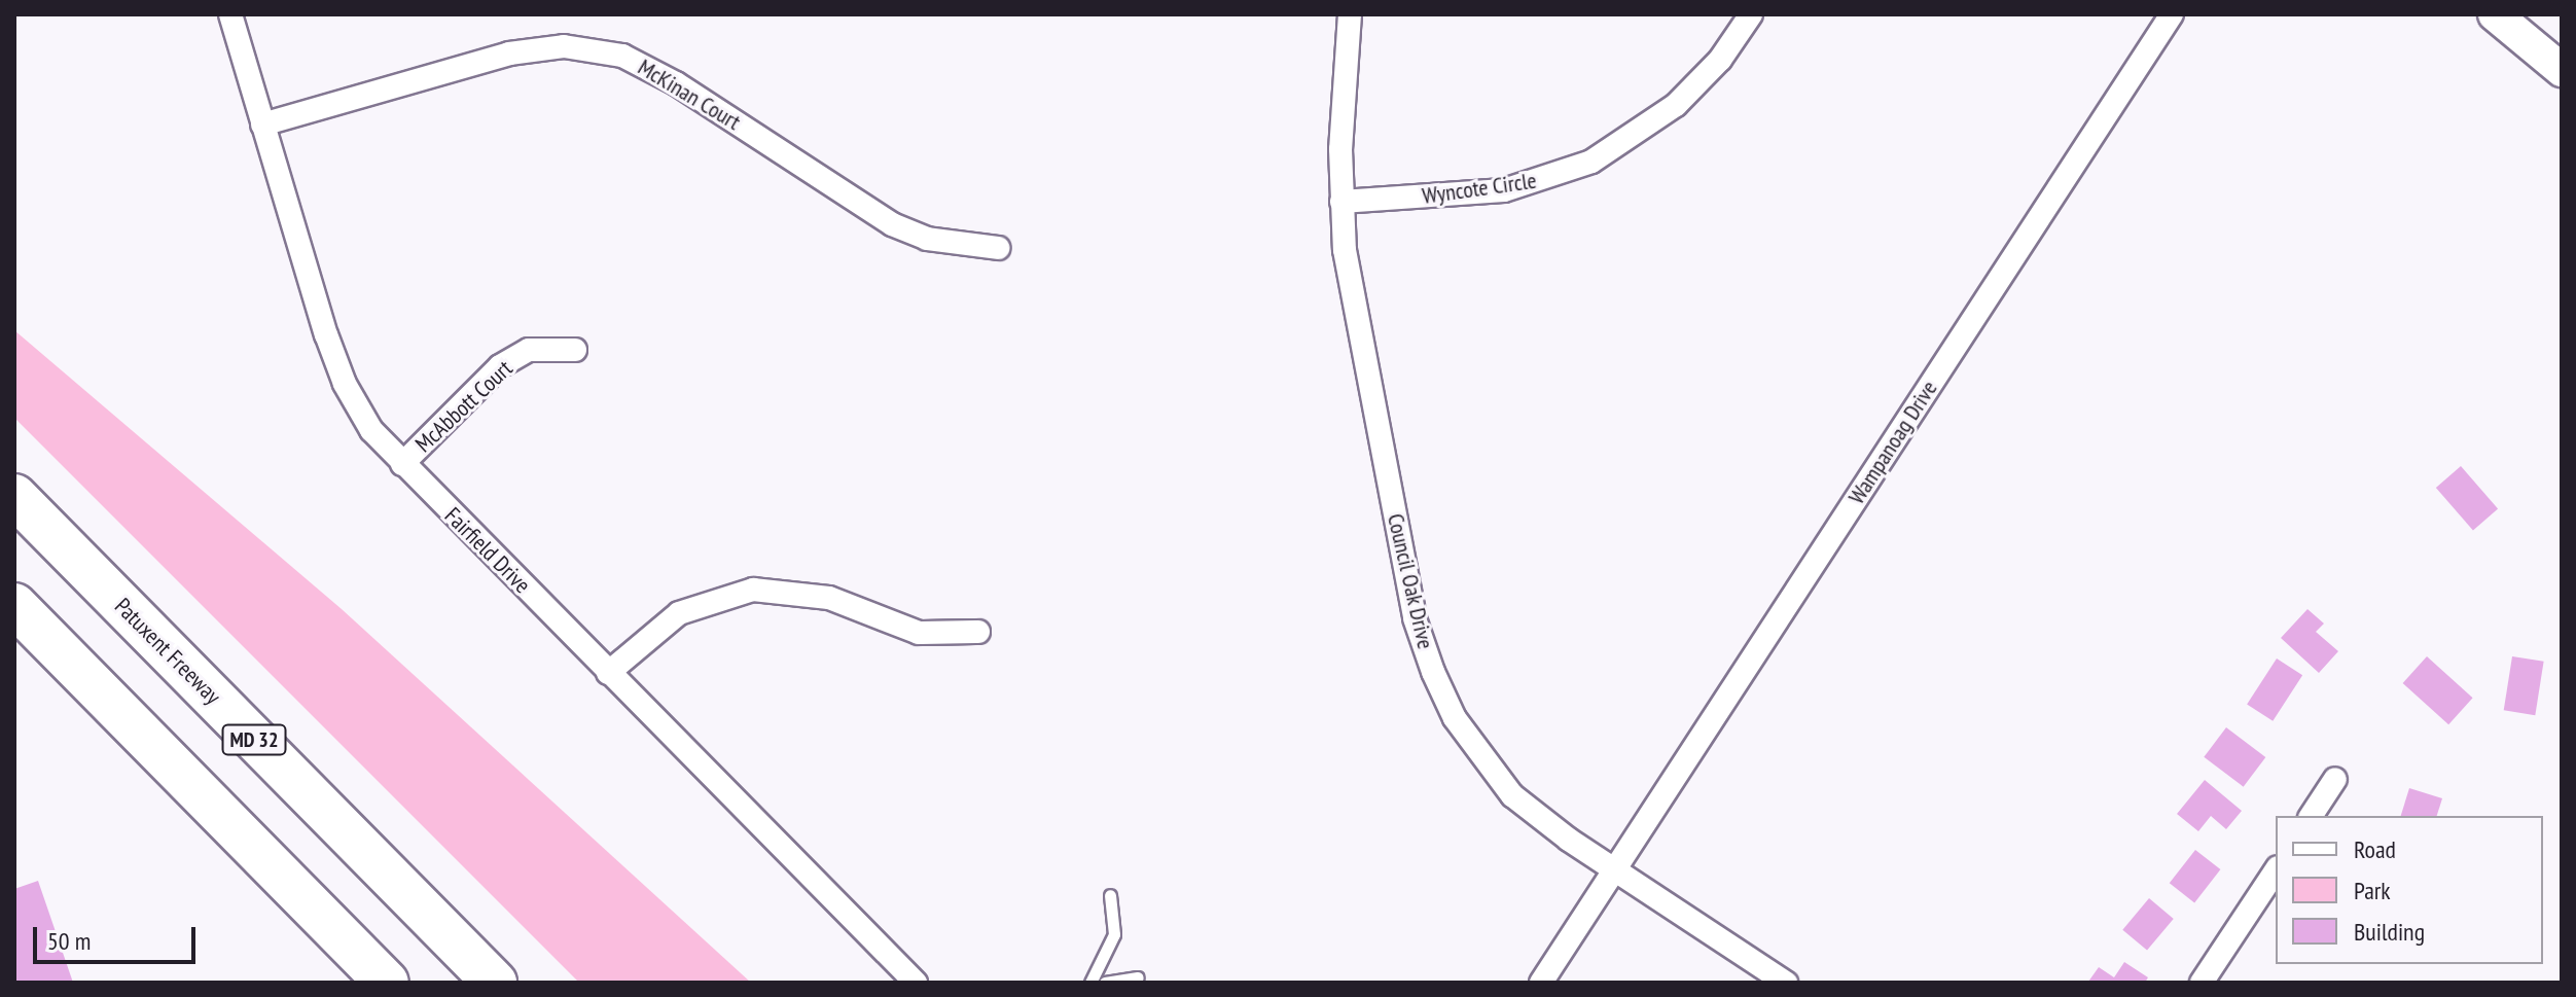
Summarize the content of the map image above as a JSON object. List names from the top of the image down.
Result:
{
  "streets": {
    "highway": ["Patuxent Freeway", "MD 32"],
    "street": [
      "McKinan Court",
      "Wyncote Circle",
      "McAbbott Court",
      "Wampanoag Drive",
      "Fairfield Drive",
      "Council Oak Drive"
    ]
  },
  "crossings": [
    ["McKinan Court", "Fairfield Drive"],
    ["Wyncote Circle", "Council Oak Drive"],
    ["McAbbott Court", "Fairfield Drive"],
    ["Wampanoag Drive", "Council Oak Drive"]
  ],
  "legend": ["Road", "Park", "Building"],
  "scale_bar": "50 m"
}
